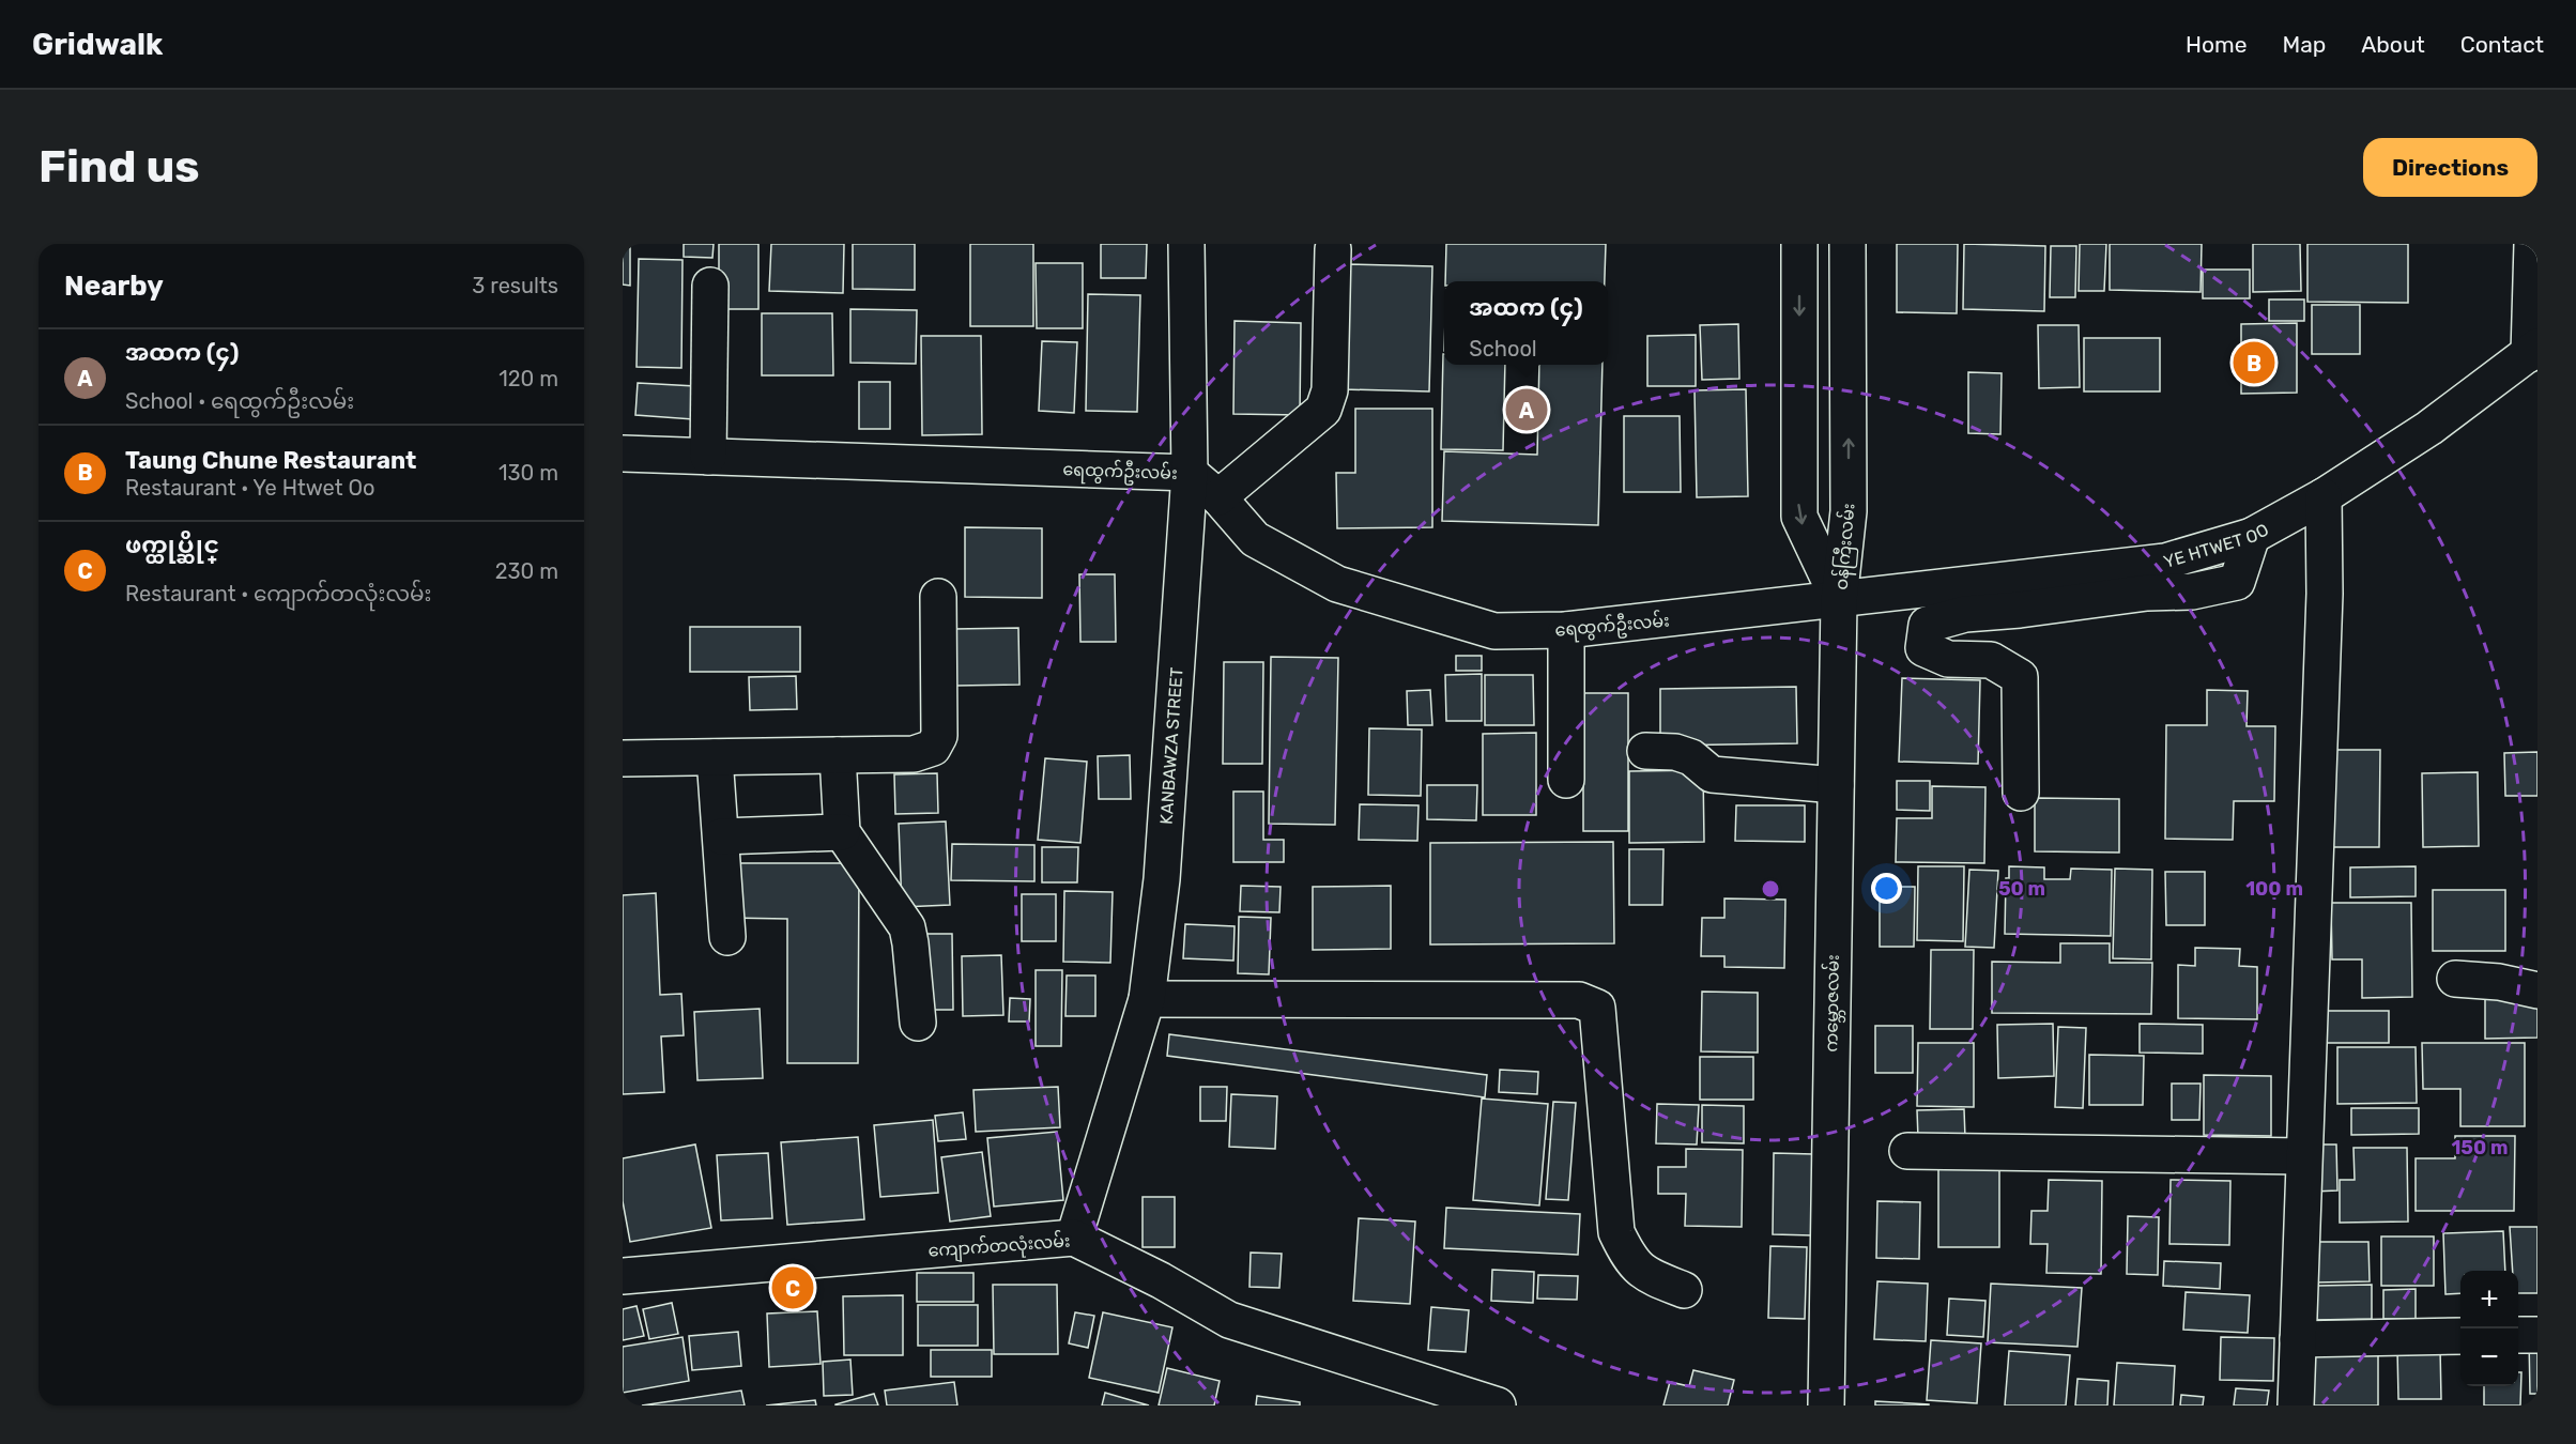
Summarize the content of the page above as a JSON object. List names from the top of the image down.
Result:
{
  "streets": {
    "street": [
      "ရေထွက်ဦးလမ်း",
      "YE HTWET OO",
      "ဝန်ကြီးလမ်း",
      "KANBAWZA STREET",
      "ကမ္ဘောဇလမ်း",
      "ကျောက်တလုံးလမ်း"
    ]
  },
  "crossings": [
    ["ရေထွက်ဦးလမ်း", "YE HTWET OO"],
    ["ရေထွက်ဦးလမ်း", "ဝန်ကြီးလမ်း"],
    ["ရေထွက်ဦးလမ်း", "KANBAWZA STREET"],
    ["ရေထွက်ဦးလမ်း", "ကမ္ဘောဇလမ်း"],
    ["YE HTWET OO", "ဝန်ကြီးလမ်း"],
    ["YE HTWET OO", "ကမ္ဘောဇလမ်း"],
    ["ဝန်ကြီးလမ်း", "ကမ္ဘောဇလမ်း"],
    ["KANBAWZA STREET", "ကျောက်တလုံးလမ်း"]
  ],
  "page": {
    "header": "Gridwalk",
    "nav": [
      "Home",
      "Map",
      "About",
      "Contact"
    ],
    "buttons": "Directions",
    "title": "Find us",
    "heading": ["Nearby", "3 results"],
    "popup": ["အထက (၄)", "School"],
    "list": [
      {
        "mark": "A",
        "name": "အထက (၄)",
        "note": "School · ရေထွက်ဦးလမ်း",
        "value": "120 m"
      },
      {
        "mark": "B",
        "name": "Taung Chune Restaurant",
        "note": "Restaurant · Ye Htwet Oo",
        "value": "130 m"
      },
      {
        "mark": "C",
        "name": "ဖက္ထုပ္ဆိုင္",
        "note": "Restaurant · ကျောက်တလုံးလမ်း",
        "value": "230 m"
      }
    ],
    "pins": ["B", "A", "C"],
    "map_buttons": ["+", "−"]
  },
  "rings": ["50 m", "100 m", "150 m"]
}
